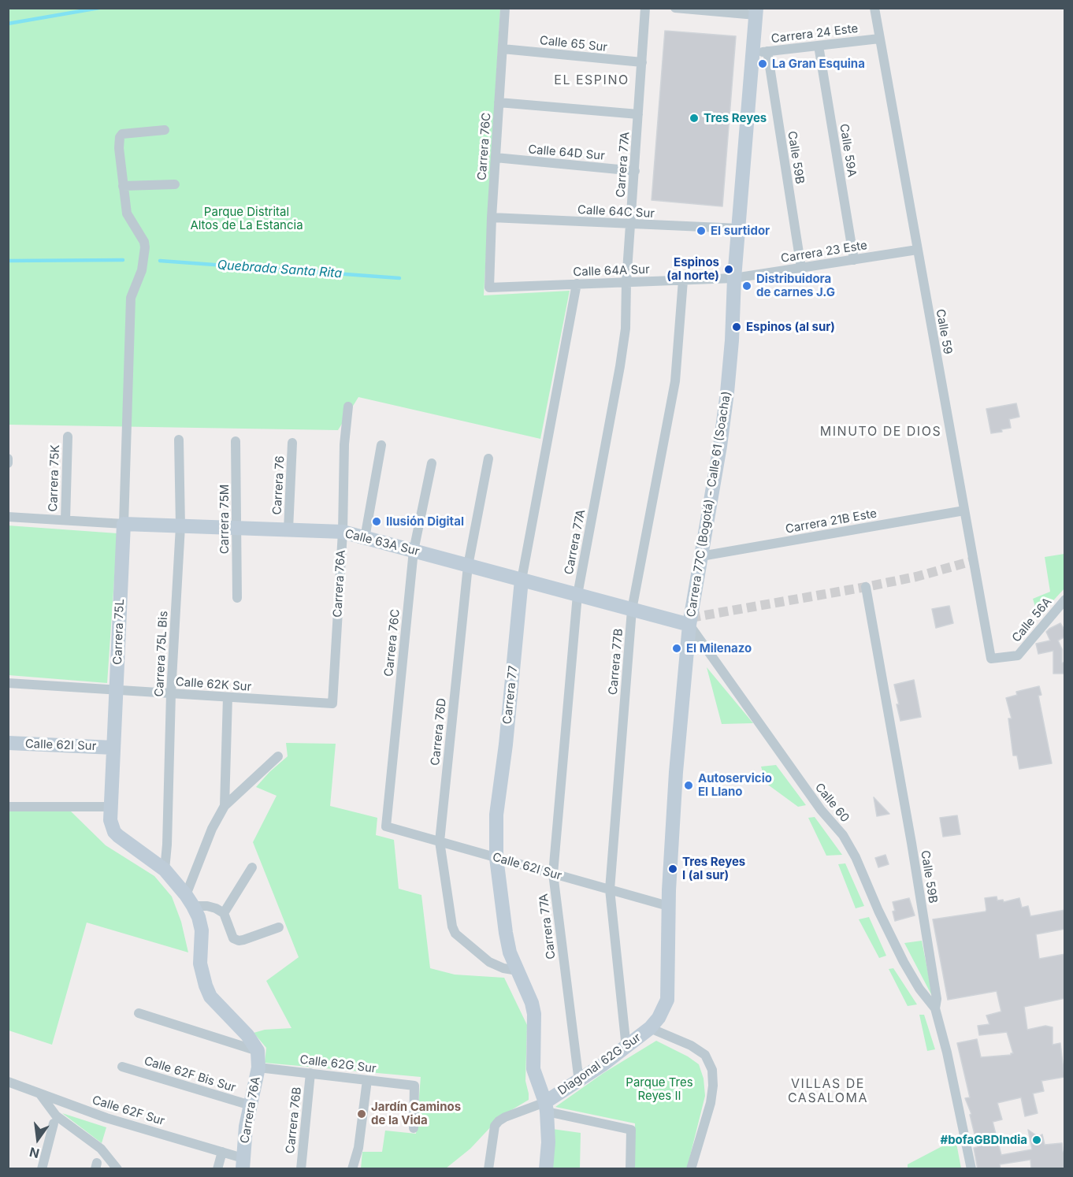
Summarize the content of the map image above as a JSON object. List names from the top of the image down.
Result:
{
  "streets": {
    "street": [
      "Carrera 24 Este",
      "Calle 65 Sur",
      "Carrera 76C",
      "Calle 59A",
      "Calle 64D Sur",
      "Calle 59B",
      "Carrera 77A",
      "Calle 64C Sur",
      "Carrera 23 Este",
      "Calle 64A Sur",
      "Calle 59",
      "Carrera 75K",
      "Carrera 76",
      "Carrera 77C (Bogotá) - Calle 61 (Soacha)",
      "Carrera 75M",
      "Carrera 21B Este",
      "Calle 63A Sur",
      "Carrera 76A",
      "Calle 56A",
      "Carrera 75L",
      "Carrera 75L Bis",
      "Carrera 77B",
      "Calle 62K Sur",
      "Carrera 77",
      "Carrera 76D",
      "Calle 62I Sur",
      "Calle 60",
      "Calle 62G Sur",
      "Diagonal 62G Sur",
      "Calle 62F Bis Sur",
      "Calle 62F Sur",
      "Carrera 76B"
    ]
  },
  "crossings": [
    ["Carrera 24 Este", "Calle 59A"],
    ["Carrera 24 Este", "Calle 59B"],
    ["Carrera 24 Este", "Calle 59"],
    ["Carrera 24 Este", "Carrera 77C (Bogotá) - Calle 61 (Soacha)"],
    ["Calle 65 Sur", "Carrera 76C"],
    ["Calle 65 Sur", "Carrera 77A"],
    ["Carrera 76C", "Calle 64D Sur"],
    ["Carrera 76C", "Calle 64C Sur"],
    ["Carrera 76C", "Calle 64A Sur"],
    ["Carrera 76C", "Calle 63A Sur"],
    ["Carrera 76C", "Calle 62I Sur"],
    ["Calle 59A", "Carrera 23 Este"],
    ["Calle 64D Sur", "Carrera 77A"],
    ["Calle 59B", "Carrera 23 Este"],
    ["Calle 59B", "Calle 60"],
    ["Carrera 77A", "Calle 64C Sur"],
    ["Carrera 77A", "Calle 64A Sur"],
    ["Carrera 77A", "Calle 63A Sur"],
    ["Carrera 77A", "Calle 62I Sur"],
    ["Carrera 77A", "Diagonal 62G Sur"],
    ["Calle 64C Sur", "Carrera 77C (Bogotá) - Calle 61 (Soacha)"],
    ["Carrera 23 Este", "Calle 64A Sur"],
    ["Carrera 23 Este", "Calle 59"],
    ["Carrera 23 Este", "Carrera 77C (Bogotá) - Calle 61 (Soacha)"],
    ["Calle 64A Sur", "Carrera 77C (Bogotá) - Calle 61 (Soacha)"],
    ["Calle 64A Sur", "Carrera 77B"],
    ["Calle 64A Sur", "Carrera 77"],
    ["Calle 59", "Carrera 21B Este"],
    ["Calle 59", "Calle 56A"],
    ["Carrera 75K", "Calle 63A Sur"],
    ["Carrera 76", "Calle 63A Sur"],
    ["Carrera 77C (Bogotá) - Calle 61 (Soacha)", "Carrera 21B Este"],
    ["Carrera 77C (Bogotá) - Calle 61 (Soacha)", "Calle 63A Sur"],
    ["Carrera 77C (Bogotá) - Calle 61 (Soacha)", "Calle 62I Sur"],
    ["Carrera 77C (Bogotá) - Calle 61 (Soacha)", "Calle 60"],
    ["Carrera 77C (Bogotá) - Calle 61 (Soacha)", "Diagonal 62G Sur"],
    ["Carrera 75M", "Calle 63A Sur"],
    ["Calle 63A Sur", "Carrera 76A"],
    ["Calle 63A Sur", "Carrera 75L"],
    ["Calle 63A Sur", "Carrera 75L Bis"],
    ["Calle 63A Sur", "Carrera 77B"],
    ["Calle 63A Sur", "Carrera 77"],
    ["Calle 63A Sur", "Carrera 76D"],
    ["Calle 63A Sur", "Calle 60"],
    ["Carrera 76A", "Calle 62K Sur"],
    ["Carrera 76A", "Calle 62G Sur"],
    ["Carrera 76A", "Calle 62F Bis Sur"],
    ["Carrera 76A", "Calle 62F Sur"],
    ["Carrera 75L", "Carrera 75L Bis"],
    ["Carrera 75L", "Calle 62K Sur"],
    ["Carrera 75L", "Calle 62I Sur"],
    ["Carrera 75L Bis", "Calle 62K Sur"],
    ["Carrera 77B", "Calle 62I Sur"],
    ["Carrera 77B", "Diagonal 62G Sur"],
    ["Carrera 77", "Carrera 76D"],
    ["Carrera 77", "Calle 62I Sur"],
    ["Carrera 77", "Diagonal 62G Sur"],
    ["Carrera 76D", "Calle 62I Sur"],
    ["Calle 62G Sur", "Carrera 76B"]
  ],
  "districts": ["EL ESPINO", "MINUTO DE DIOS", "VILLAS DE CASALOMA"],
  "water": ["Quebrada Santa Rita"],
  "parks": ["Parque Distrital Altos de La Estancia", "Parque Tres Reyes II"],
  "places": [
    "La Gran Esquina",
    "Tres Reyes",
    "El surtidor",
    "Espinos (al norte)",
    "Distribuidora de carnes J.G",
    "Espinos (al sur)",
    "Ilusión Digital",
    "El Milenazo",
    "Autoservicio El Llano",
    "Tres Reyes I (al sur)",
    "Jardín Caminos de la Vida",
    "#bofaGBDIndia"
  ],
  "north": "bottom"
}
